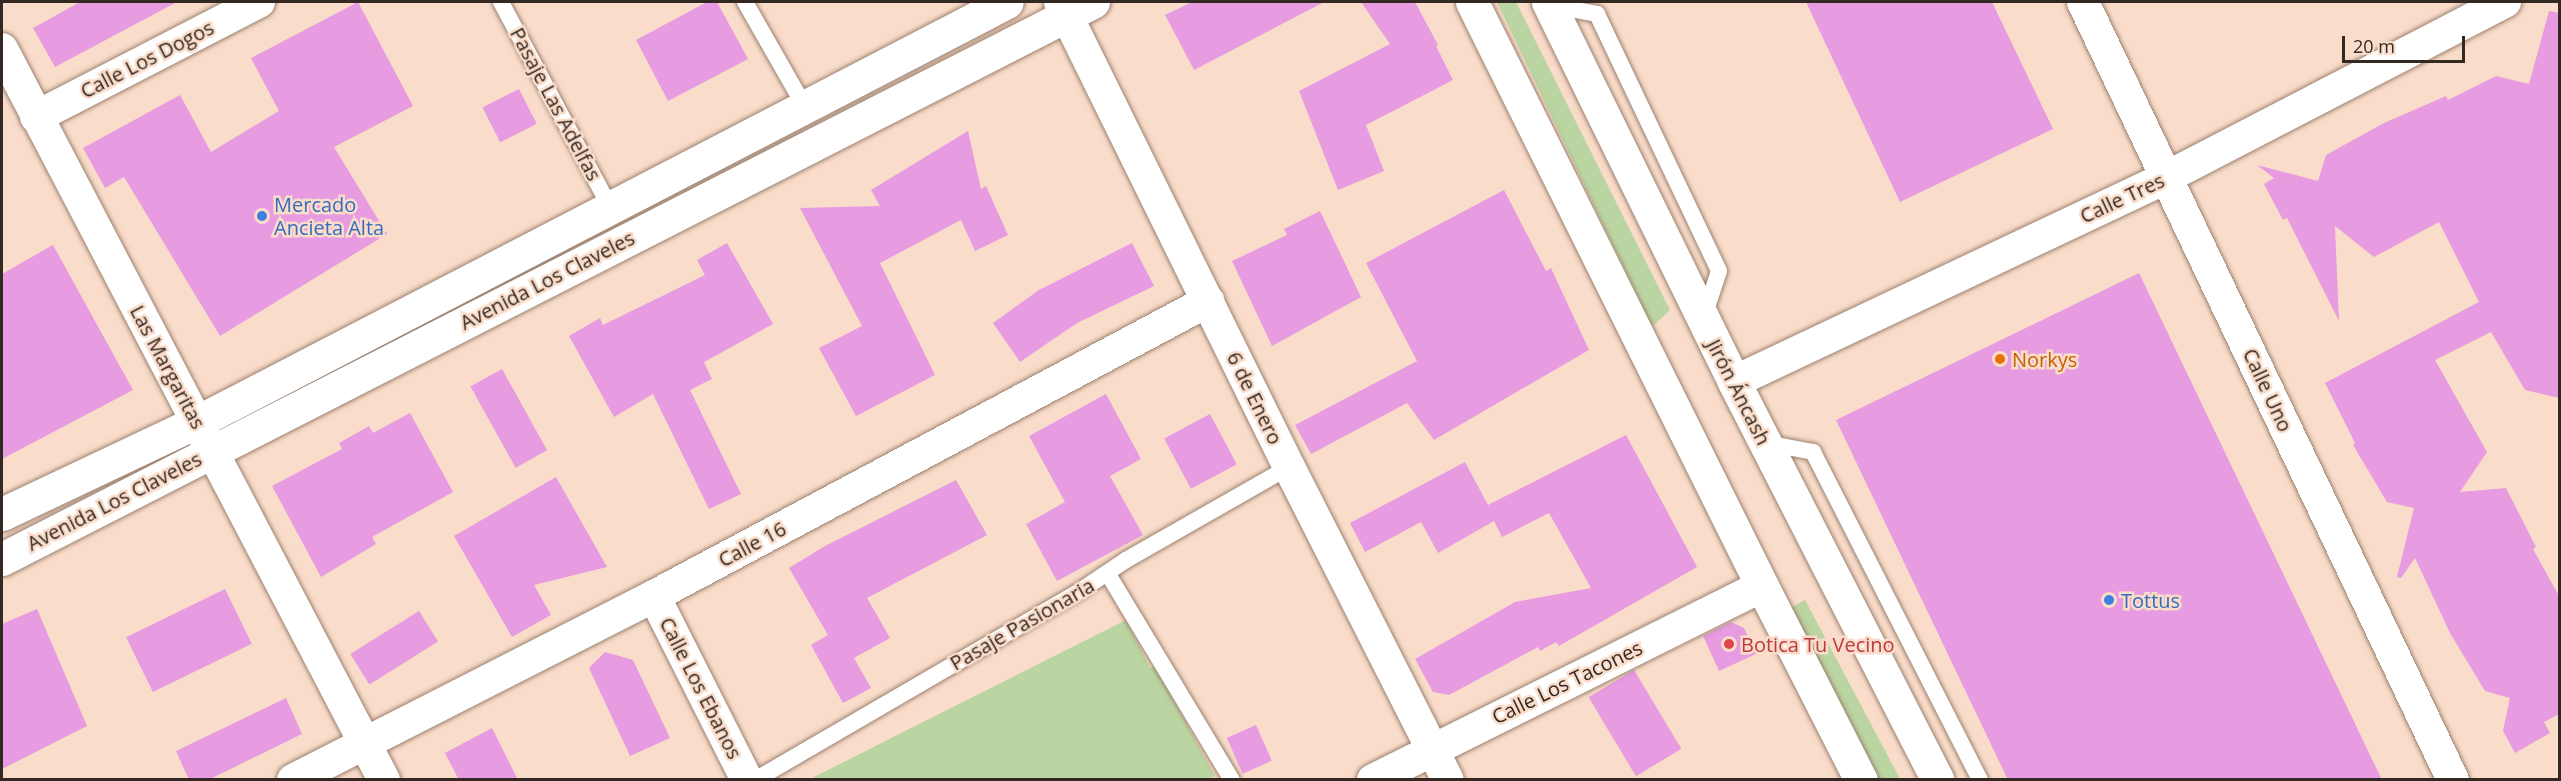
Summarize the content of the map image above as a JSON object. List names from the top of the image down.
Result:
{
  "streets": {
    "street": [
      "Calle Los Dogos",
      "Calle Tres",
      "Avenida Los Claveles",
      "Las Margaritas",
      "Calle Uno",
      "Jirón Áncash",
      "6 de Enero",
      "Calle 16",
      "Calle Los Tacones",
      "Calle Los Ebanos"
    ],
    "lane": ["Pasaje Las Adelfas", "Pasaje Pasionaria"]
  },
  "crossings": [
    ["Calle Los Dogos", "Las Margaritas"],
    ["Pasaje Las Adelfas", "Avenida Los Claveles"],
    ["Calle Tres", "Calle Uno"],
    ["Calle Tres", "Jirón Áncash"],
    ["Avenida Los Claveles", "Las Margaritas"],
    ["Avenida Los Claveles", "6 de Enero"],
    ["Las Margaritas", "Calle 16"],
    ["6 de Enero", "Calle 16"],
    ["6 de Enero", "Pasaje Pasionaria"],
    ["6 de Enero", "Calle Los Tacones"],
    ["Calle 16", "Calle Los Ebanos"]
  ],
  "places": [
    "Mercado Ancieta Alta",
    "Norkys",
    "Tottus",
    "Botica Tu Vecino"
  ],
  "scale_bar": "20 m"
}
